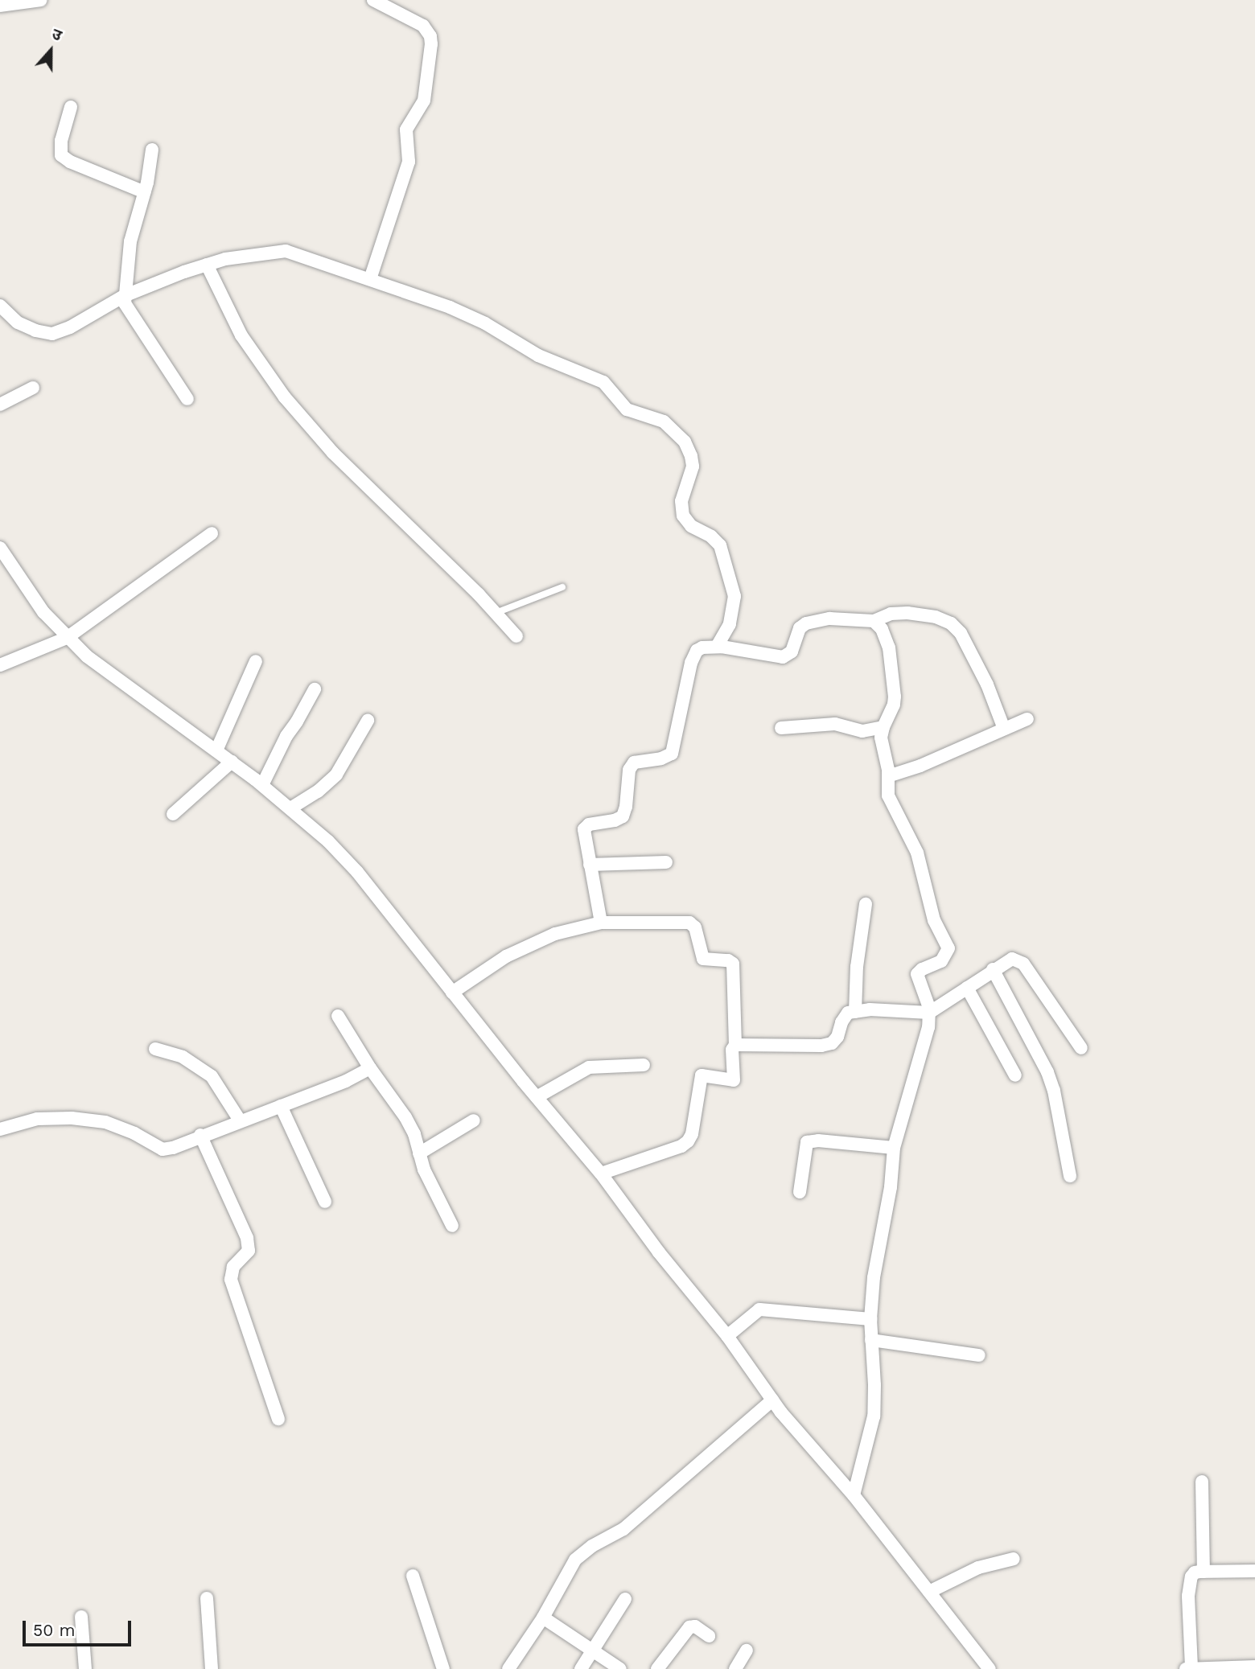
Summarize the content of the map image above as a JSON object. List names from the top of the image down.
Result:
{
  "scale_bar": "50 m",
  "north": "top"
}
